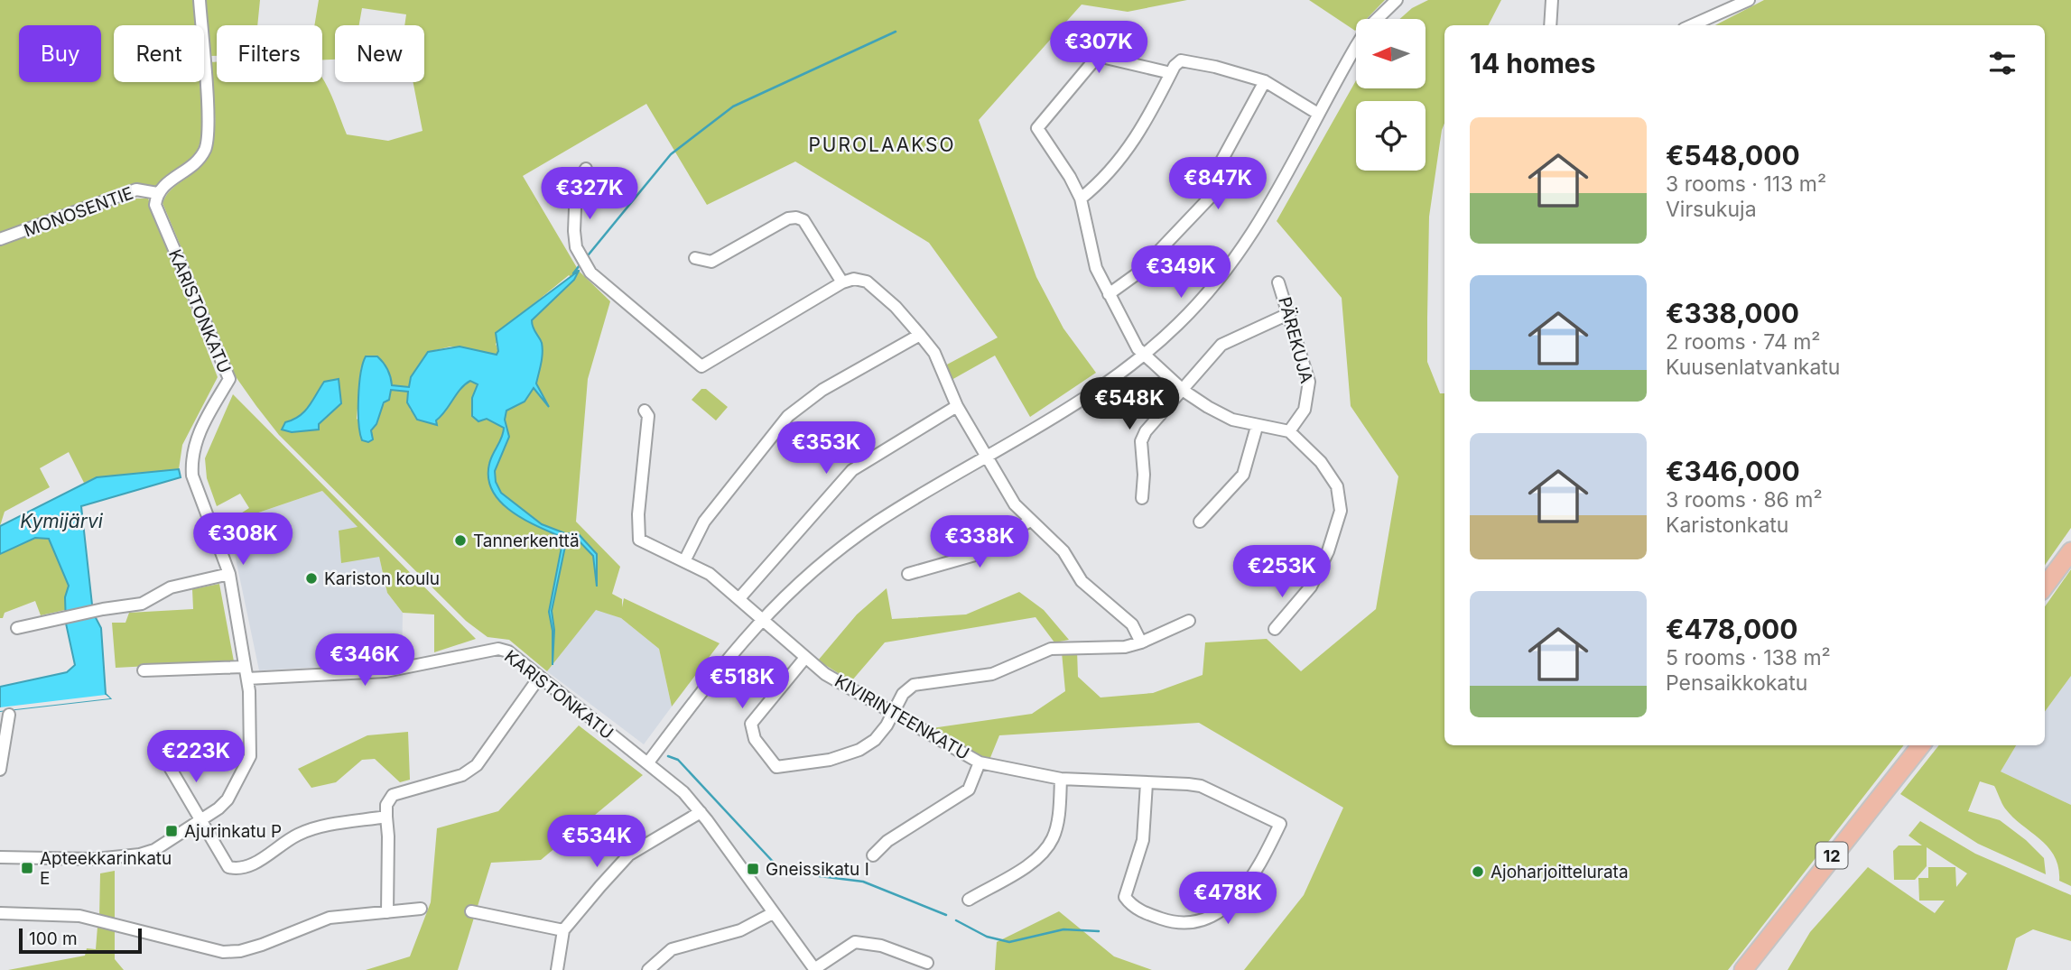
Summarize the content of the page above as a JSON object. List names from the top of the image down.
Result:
{
  "streets": {
    "highway": ["12"],
    "street": [
      "MONOSENTIE",
      "KARISTONKATU",
      "PÄREKUJA",
      "KIVIRINTEENKATU"
    ]
  },
  "crossings": [
    ["MONOSENTIE", "KARISTONKATU"]
  ],
  "districts": ["PUROLAAKSO"],
  "water": ["Kymijärvi"],
  "places": {
    "other": ["Tannerkenttä", "Kariston koulu", "Ajoharjoittelurata"],
    "transit": ["Ajurinkatu P", "Apteekkarinkatu E", "Gneissikatu I"]
  },
  "scale_bar": "100 m",
  "north": "left",
  "page": {
    "price": [
      "€307K",
      "€847K",
      "€327K",
      "€349K",
      "€548K",
      "€353K",
      "€308K",
      "€338K",
      "€253K",
      "€346K",
      "€518K",
      "€223K",
      "€534K",
      "€478K"
    ],
    "chip": [
      "Buy",
      "Rent",
      "Filters",
      "New"
    ],
    "heading": "14 homes",
    "list": [
      {
        "name": "€548,000",
        "note": "3 rooms · 113 m² · Virsukuja"
      },
      {
        "name": "€338,000",
        "note": "2 rooms · 74 m² · Kuusenlatvankatu"
      },
      {
        "name": "€346,000",
        "note": "3 rooms · 86 m² · Karistonkatu"
      },
      {
        "name": "€478,000",
        "note": "5 rooms · 138 m² · Pensaikkokatu"
      }
    ],
    "scale": "100 m"
  }
}
